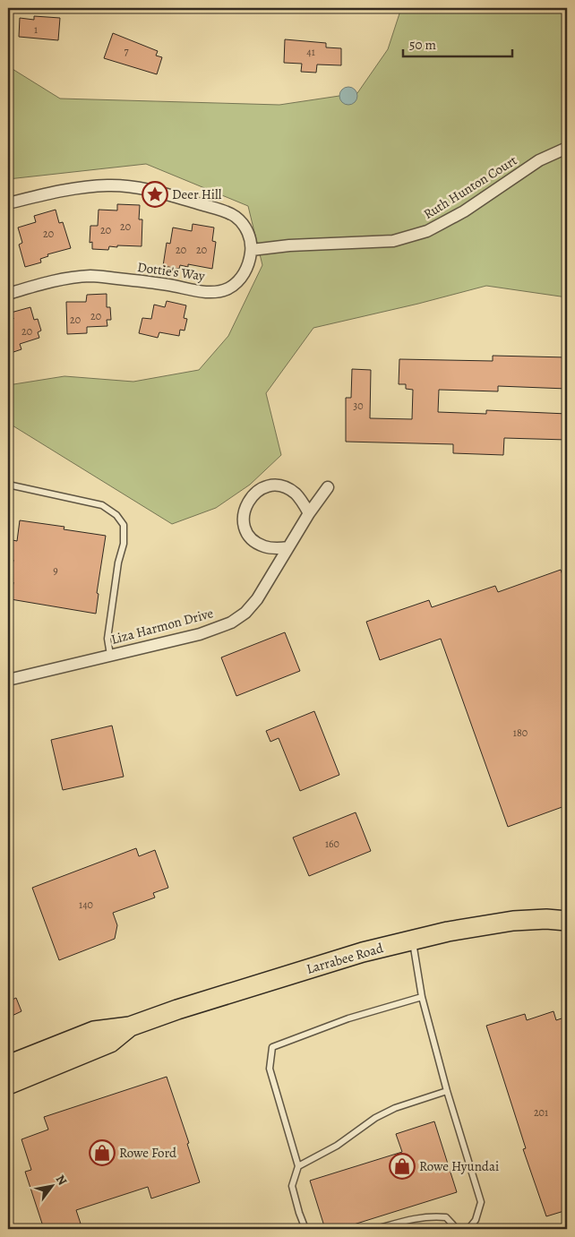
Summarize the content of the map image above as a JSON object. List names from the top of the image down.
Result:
{
  "streets": {
    "main road": ["Larrabee Road"],
    "street": ["Ruth Hunton Court", "Dottie's Way", "Liza Harmon Drive"]
  },
  "crossings": [
    ["Ruth Hunton Court", "Dottie's Way"]
  ],
  "places": {
    "place": ["Deer Hill"],
    "shop": ["Rowe Ford", "Rowe Hyundai"]
  },
  "house_numbers": [
    "1",
    "7",
    "41",
    "20",
    "20",
    "20",
    "20",
    "20",
    "20",
    "20",
    "20",
    "30",
    "9",
    "180",
    "160",
    "140",
    "201"
  ],
  "scale_bar": "50 m",
  "north": "top right"
}
